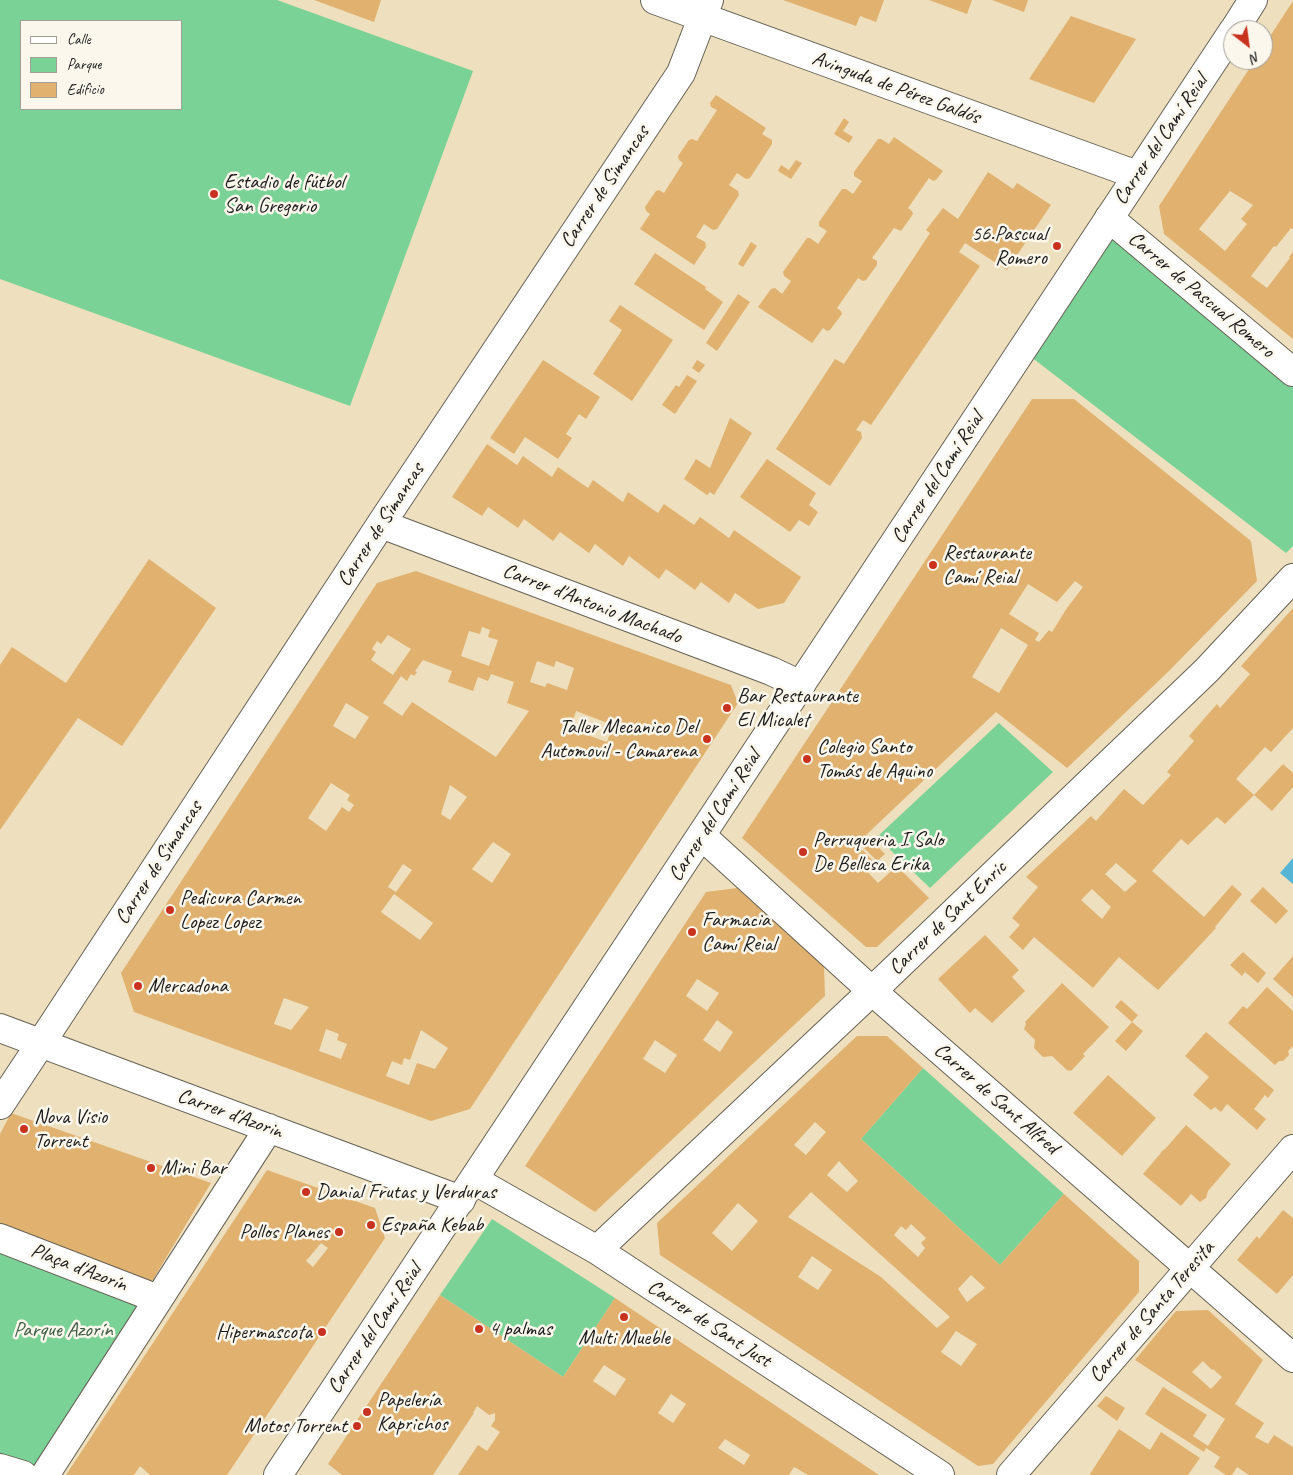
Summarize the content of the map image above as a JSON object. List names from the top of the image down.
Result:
{
  "streets": {
    "street": [
      "Avinguda de Pérez Galdós",
      "Carrer del Camí Reial",
      "Carrer de Simancas",
      "Carrer de Pascual Romero",
      "Carrer d'Antonio Machado",
      "Carrer de Sant Enric",
      "Carrer de Sant Alfred",
      "Carrer d'Azorin",
      "Plaça d'Azorín",
      "Carrer de Santa Teresita",
      "Carrer de Sant Just"
    ]
  },
  "crossings": [
    ["Avinguda de Pérez Galdós", "Carrer del Camí Reial"],
    ["Avinguda de Pérez Galdós", "Carrer de Simancas"],
    ["Carrer del Camí Reial", "Carrer de Pascual Romero"],
    ["Carrer del Camí Reial", "Carrer d'Antonio Machado"],
    ["Carrer del Camí Reial", "Carrer de Sant Alfred"],
    ["Carrer del Camí Reial", "Carrer d'Azorin"],
    ["Carrer del Camí Reial", "Carrer de Sant Just"],
    ["Carrer de Simancas", "Carrer d'Antonio Machado"],
    ["Carrer de Simancas", "Carrer d'Azorin"],
    ["Carrer de Sant Enric", "Carrer de Sant Alfred"],
    ["Carrer de Sant Enric", "Carrer de Sant Just"],
    ["Carrer de Sant Alfred", "Carrer de Santa Teresita"],
    ["Carrer d'Azorin", "Carrer de Sant Just"]
  ],
  "parks": ["Parque Azorín"],
  "places": [
    "Estadio de fútbol San Gregorio",
    "56.Pascual Romero",
    "Restaurante Camí Reial",
    "Bar Restaurante El Micalet",
    "Taller Mecanico Del Automovil - Camarena",
    "Colegio Santo Tomás de Aquino",
    "Perruqueria I Salo De Bellesa Erika",
    "Pedicura Carmen Lopez Lopez",
    "Farmacia Camí Reial",
    "Mercadona",
    "Nova Visio Torrent",
    "Mini Bar",
    "Danial Frutas y Verduras",
    "España Kebab",
    "Pollos Planes",
    "Multi Mueble",
    "4 palmas",
    "Hipermascota",
    "Papelería Kaprichos",
    "Motos Torrent"
  ],
  "legend": ["Calle", "Parque", "Edificio"],
  "north": "bottom right"
}
